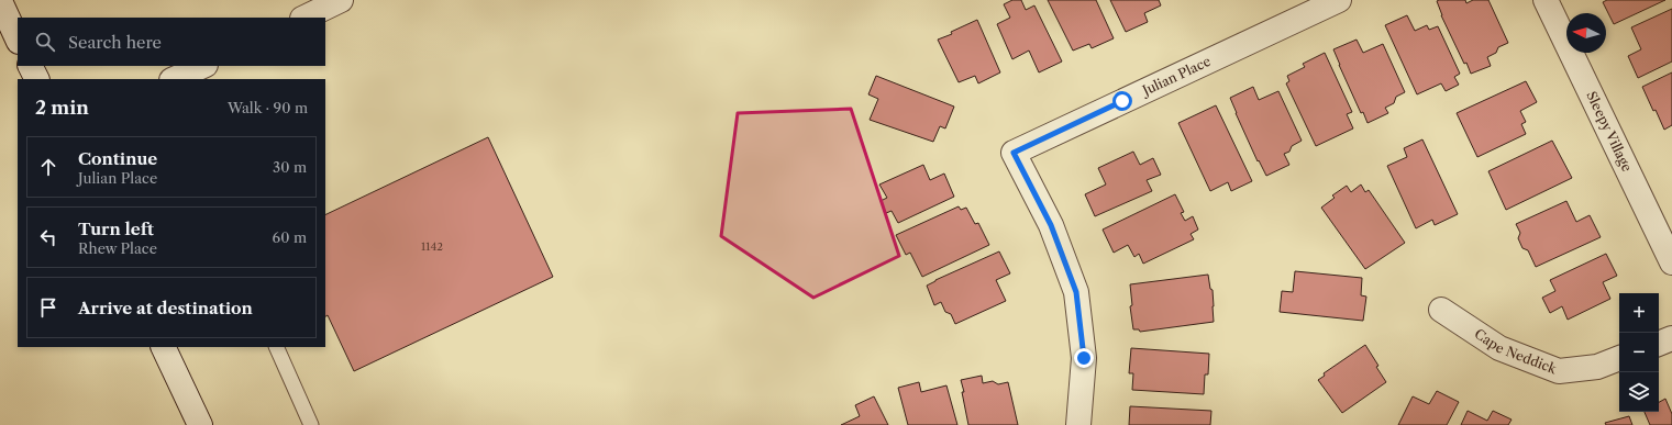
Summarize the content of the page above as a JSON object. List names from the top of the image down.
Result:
{
  "streets": {
    "street": ["Julian Place", "Sleepy Village", "Cape Neddick"]
  },
  "house_numbers": ["1142"],
  "north": "left",
  "page": {
    "search": "Search here",
    "heading": ["2 min", "Walk · 90 m"],
    "list": [
      ["Continue", "Julian Place", "30 m"],
      ["Turn left", "Rhew Place", "60 m"],
      "Arrive at destination"
    ],
    "map_buttons": ["+", "−"]
  }
}
